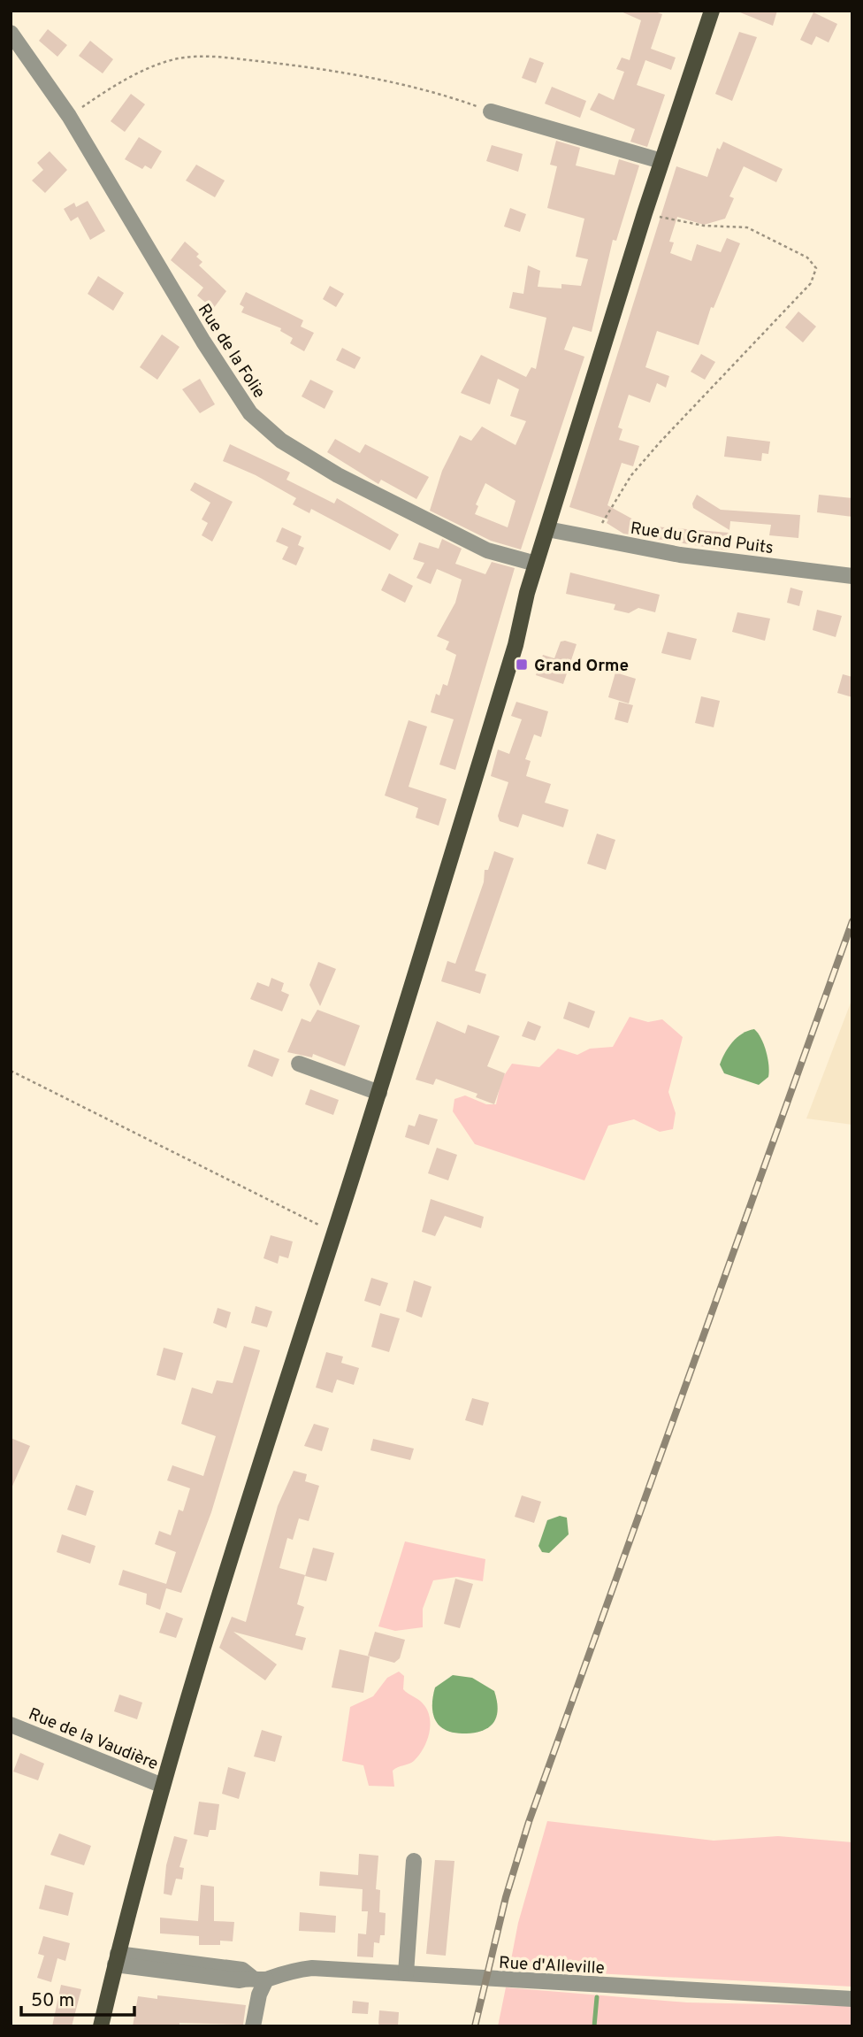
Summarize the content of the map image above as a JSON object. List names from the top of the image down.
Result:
{
  "streets": {
    "street": [
      "Rue de la Folie",
      "Rue du Grand Puits",
      "Rue de la Vaudière",
      "Rue d'Alleville"
    ]
  },
  "places": {
    "transit": ["Grand Orme"]
  },
  "scale_bar": "50 m"
}
